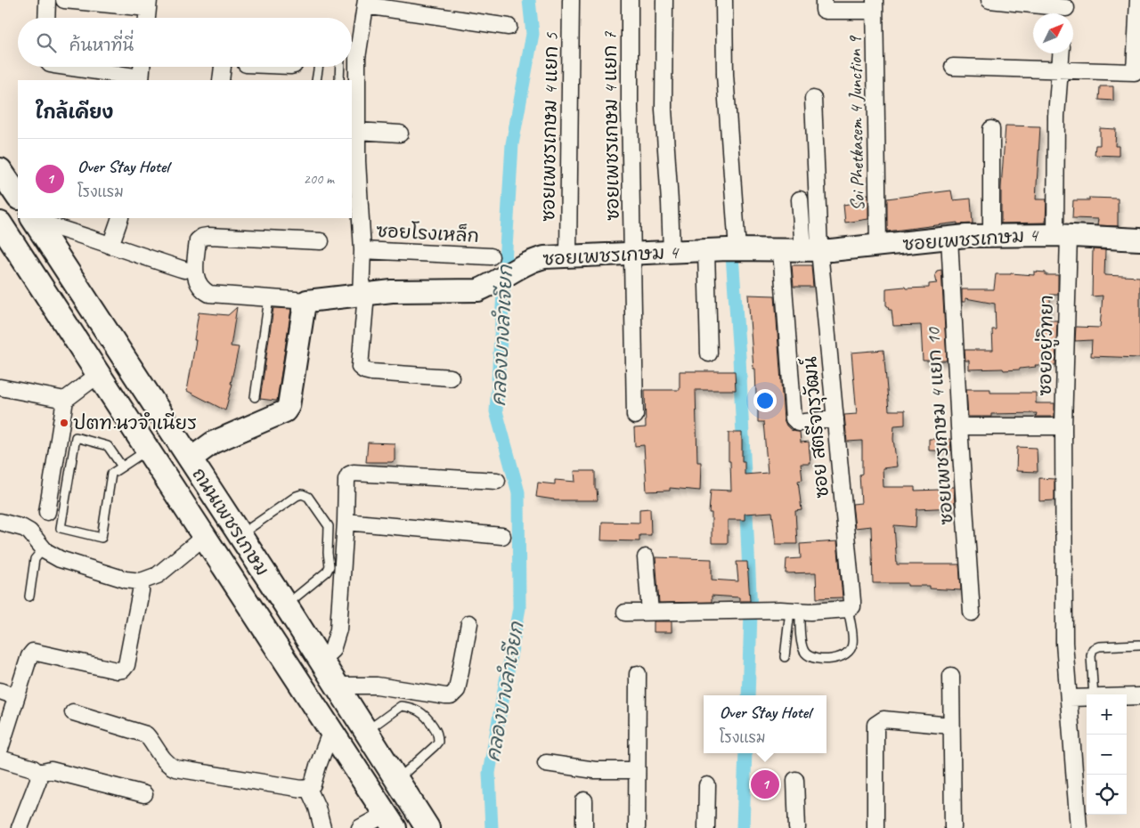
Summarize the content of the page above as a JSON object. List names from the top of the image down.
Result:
{
  "streets": {
    "main road": ["ถนนเพชรเกษม"],
    "street": [
      "Soi Phetkasem 4 Junction 9",
      "ซอยเพชรเกษม 4 แยก 7",
      "ซอยเพชรเกษม 4 แยก 5",
      "ซอยโรงเหล็ก",
      "ซอยเพชรเกษม 4",
      "ซอยอยู่วิทยา",
      "ซอยเพชรเกษม 4 แยก 10",
      "ซอย สตรีจารุวัฒน์"
    ]
  },
  "crossings": [
    ["Soi Phetkasem 4 Junction 9", "ซอยเพชรเกษม 4"],
    ["ซอยเพชรเกษม 4 แยก 7", "ซอยเพชรเกษม 4"],
    ["ซอยเพชรเกษม 4 แยก 5", "ซอยเพชรเกษม 4"],
    ["ซอยเพชรเกษม 4", "ซอยอยู่วิทยา"],
    ["ซอยเพชรเกษม 4", "ซอยเพชรเกษม 4 แยก 10"],
    ["ซอยเพชรเกษม 4", "ซอย สตรีจารุวัฒน์"]
  ],
  "water": ["คลองบางลำเจียก"],
  "places": ["ปตท.นวจำเนียร"],
  "north": "top right",
  "page": {
    "search": "ค้นหาที่นี่",
    "heading": "ใกล้เคียง",
    "list": [
      {
        "mark": "1",
        "name": "Over Stay Hotel",
        "note": "โรงแรม",
        "value": "200 m"
      }
    ],
    "map_buttons": ["+", "−"],
    "popup": ["Over Stay Hotel", "โรงแรม"],
    "pins": "1"
  }
}
